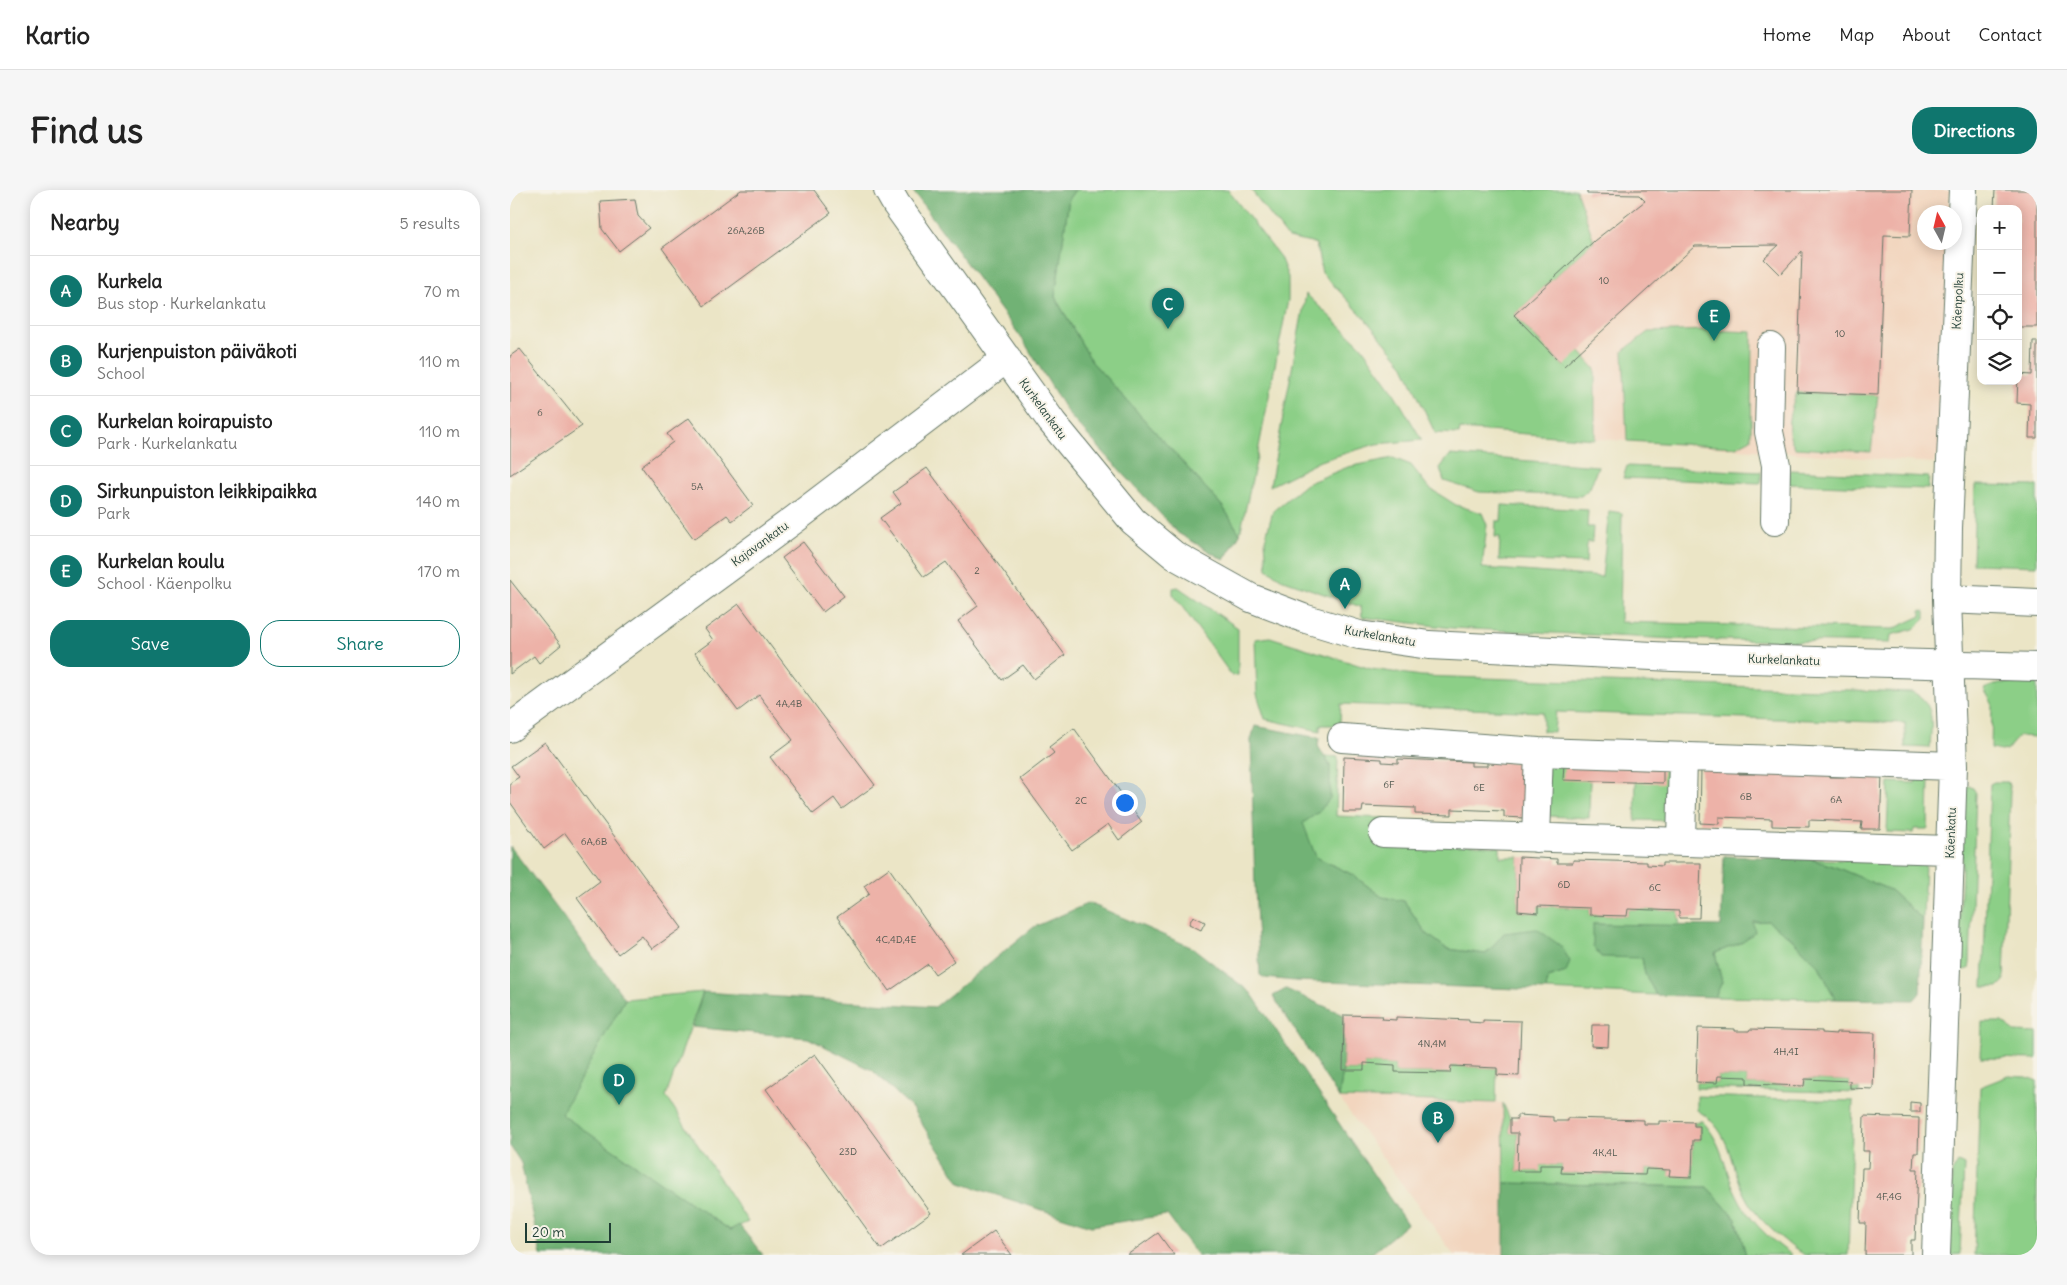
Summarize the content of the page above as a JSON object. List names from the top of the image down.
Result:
{
  "streets": {
    "street": [
      "Käenpolku",
      "Kurkelankatu",
      "Kajavankatu",
      "Käenkatu"
    ]
  },
  "crossings": [
    ["Käenpolku", "Käenkatu"],
    ["Kurkelankatu", "Kajavankatu"],
    ["Kurkelankatu", "Käenkatu"]
  ],
  "house_numbers": [
    "26A,26B",
    "10",
    "10",
    "6",
    "5A",
    "2",
    "4A,4B",
    "6F",
    "6E",
    "6B",
    "6A",
    "2C",
    "6A,6B",
    "6D",
    "6C",
    "4C,4D,4E",
    "4N,4M",
    "4H,4I",
    "23D",
    "4K,4L",
    "4F,4G"
  ],
  "scale_bar": "20 m",
  "north": "top",
  "page": {
    "header": "Kartio",
    "nav": [
      "Home",
      "Map",
      "About",
      "Contact"
    ],
    "buttons": [
      "Directions",
      ["Save", "Share"]
    ],
    "title": "Find us",
    "heading": ["Nearby", "5 results"],
    "map_buttons": ["+", "−"],
    "list": [
      {
        "mark": "A",
        "name": "Kurkela",
        "note": "Bus stop · Kurkelankatu",
        "value": "70 m"
      },
      {
        "mark": "B",
        "name": "Kurjenpuiston päiväkoti",
        "note": "School",
        "value": "110 m"
      },
      {
        "mark": "C",
        "name": "Kurkelan koirapuisto",
        "note": "Park · Kurkelankatu",
        "value": "110 m"
      },
      {
        "mark": "D",
        "name": "Sirkunpuiston leikkipaikka",
        "note": "Park",
        "value": "140 m"
      },
      {
        "mark": "E",
        "name": "Kurkelan koulu",
        "note": "School · Käenpolku",
        "value": "170 m"
      }
    ],
    "pins": [
      "C",
      "E",
      "A",
      "D",
      "B"
    ],
    "scale": "20 m"
  }
}
